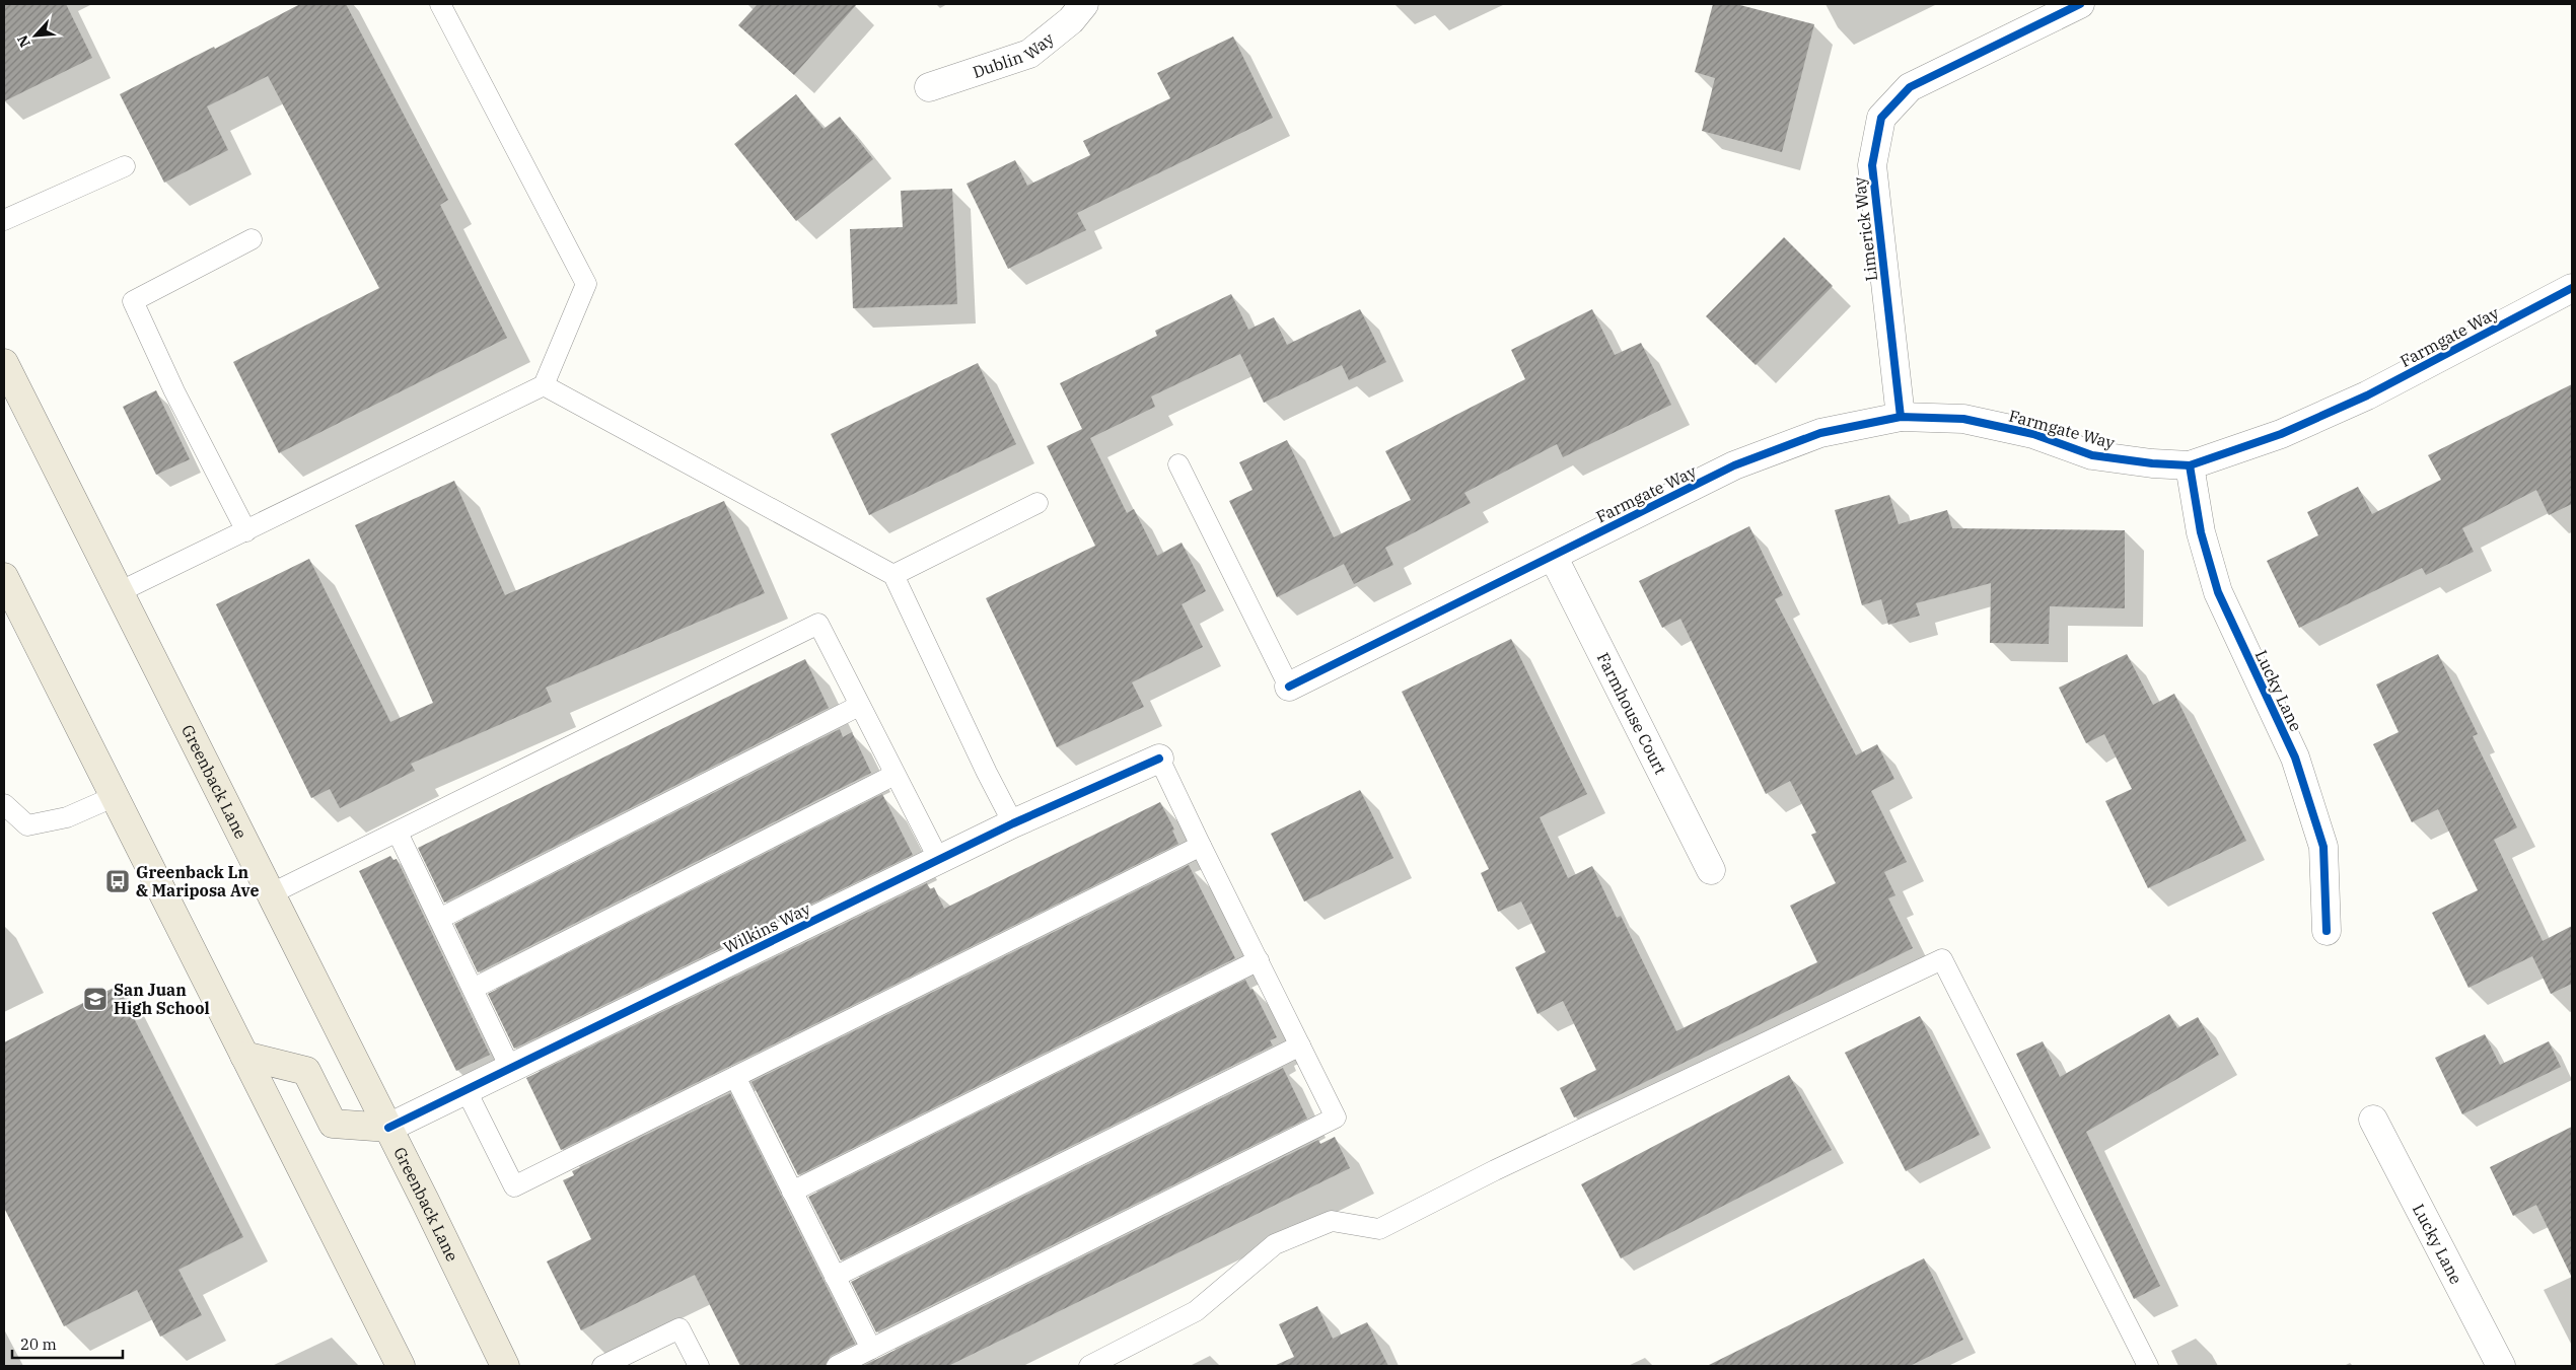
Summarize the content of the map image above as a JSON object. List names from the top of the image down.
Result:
{
  "streets": {
    "main road": ["Greenback Lane"],
    "street": [
      "Dublin Way",
      "Limerick Way",
      "Farmgate Way",
      "Lucky Lane",
      "Farmhouse Court",
      "Wilkins Way"
    ]
  },
  "crossings": [
    ["Limerick Way", "Farmgate Way"],
    ["Farmgate Way", "Lucky Lane"],
    ["Farmgate Way", "Farmhouse Court"],
    ["Greenback Lane", "Wilkins Way"]
  ],
  "places": {
    "bus stop": ["Greenback Ln & Mariposa Ave"],
    "school or university": ["San Juan High School"]
  },
  "scale_bar": "20 m",
  "north": "bottom left"
}
